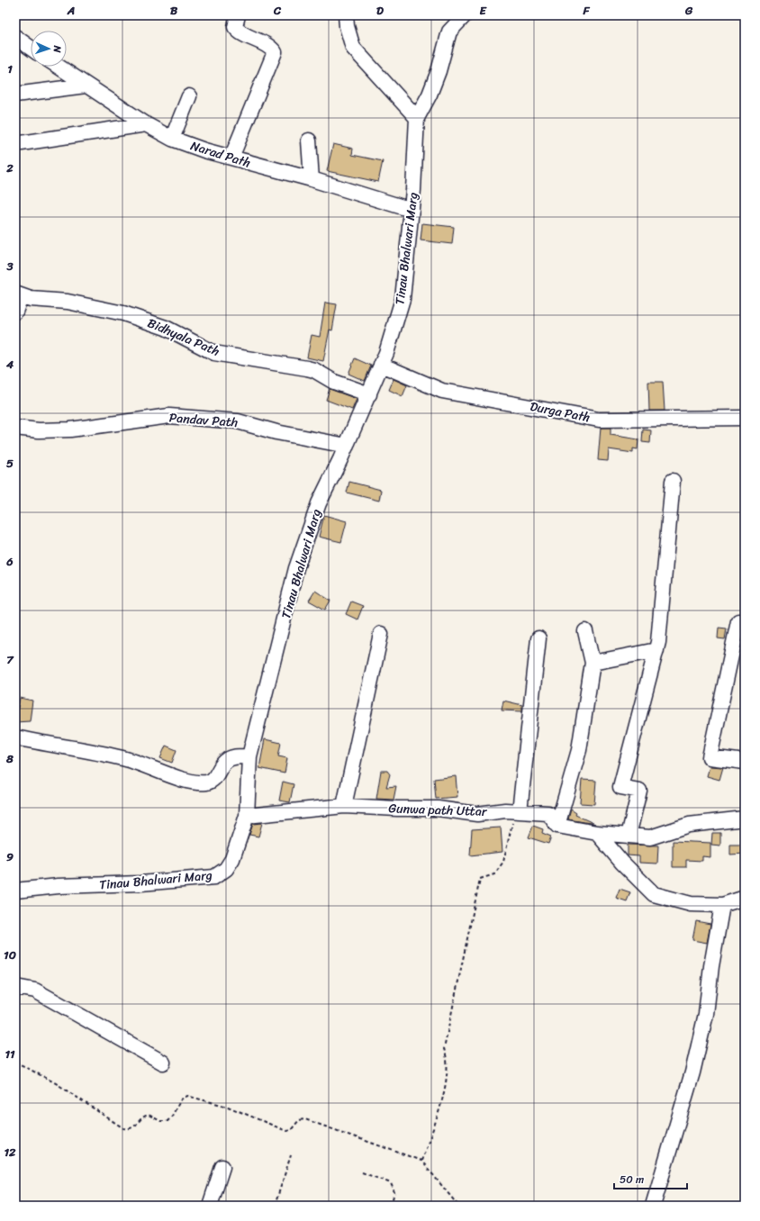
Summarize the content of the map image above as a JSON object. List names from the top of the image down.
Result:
{
  "streets": {
    "street": [
      "Narad Path",
      "Tinau Bhalwari Marg",
      "Bidhyala Path",
      "Durga Path",
      "Pandav Path",
      "Gunwa path Uttar"
    ]
  },
  "crossings": [
    ["Narad Path", "Tinau Bhalwari Marg"],
    ["Tinau Bhalwari Marg", "Bidhyala Path"],
    ["Tinau Bhalwari Marg", "Durga Path"],
    ["Tinau Bhalwari Marg", "Pandav Path"],
    ["Tinau Bhalwari Marg", "Gunwa path Uttar"]
  ],
  "scale_bar": "50 m",
  "north": "right",
  "grid": {
    "columns": [
      "A",
      "B",
      "C",
      "D",
      "E",
      "F",
      "G"
    ],
    "rows": [
      "1",
      "2",
      "3",
      "4",
      "5",
      "6",
      "7",
      "8",
      "9",
      "10",
      "11",
      "12"
    ]
  }
}
